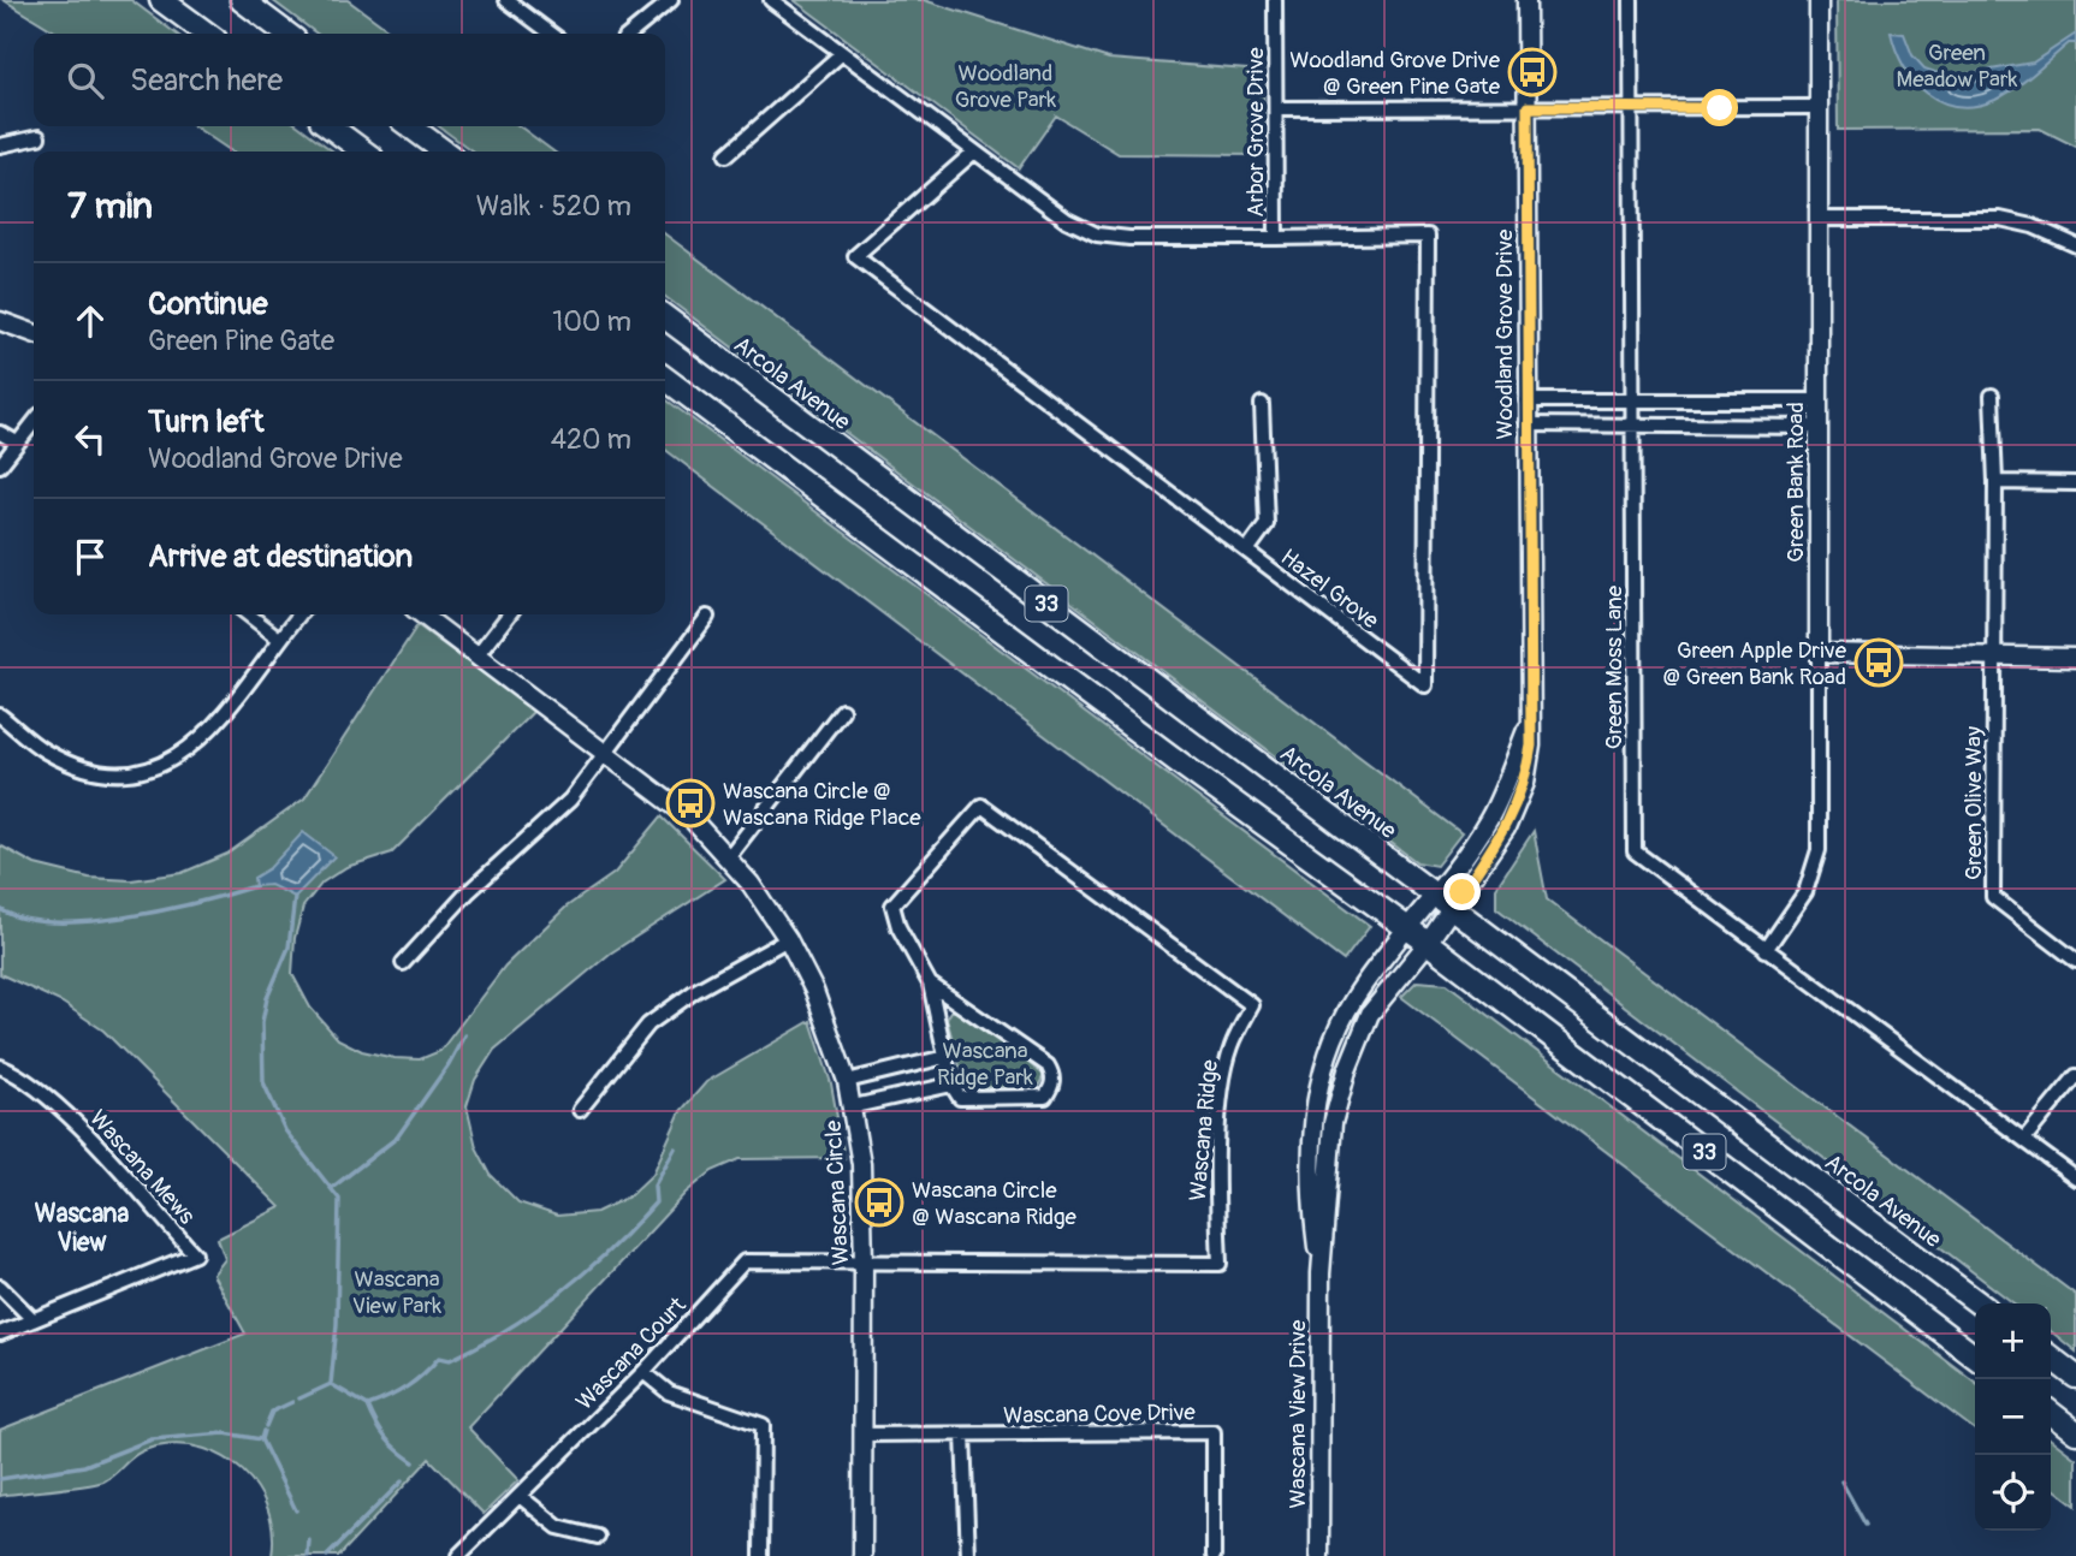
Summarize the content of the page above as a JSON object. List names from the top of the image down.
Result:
{
  "streets": {
    "main road": ["Arcola Avenue", "33"],
    "street": [
      "Arbor Grove Drive",
      "Woodland Grove Drive",
      "Green Bank Road",
      "Hazel Grove",
      "Green Moss Lane",
      "Green Olive Way",
      "Wascana Ridge",
      "Wascana Mews",
      "Wascana Circle",
      "Wascana Court",
      "Wascana Cove Drive",
      "Wascana View Drive"
    ]
  },
  "crossings": [
    ["Arbor Grove Drive", "Hazel Grove"],
    ["Woodland Grove Drive", "Arcola Avenue"],
    ["Woodland Grove Drive", "Wascana View Drive"],
    ["Arcola Avenue", "Wascana View Drive"],
    ["Green Bank Road", "Green Moss Lane"],
    ["33", "Wascana View Drive"],
    ["Wascana Ridge", "Wascana Circle"],
    ["Wascana Ridge", "Wascana Court"],
    ["Wascana Circle", "Wascana Court"],
    ["Wascana Circle", "Wascana Cove Drive"]
  ],
  "districts": ["Wascana View"],
  "parks": [
    "Green Meadow Park",
    "Woodland Grove Park",
    "Wascana Ridge Park",
    "Wascana View Park"
  ],
  "places": {
    "bus stop": [
      "Woodland Grove Drive @ Green Pine Gate",
      "Green Apple Drive @ Green Bank Road",
      "Wascana Circle @ Wascana Ridge Place",
      "Wascana Circle @ Wascana Ridge"
    ]
  },
  "page": {
    "search": "Search here",
    "heading": ["7 min", "Walk · 520 m"],
    "list": [
      ["Continue", "Green Pine Gate", "100 m"],
      ["Turn left", "Woodland Grove Drive", "420 m"],
      "Arrive at destination"
    ],
    "map_buttons": ["+", "−"]
  }
}
